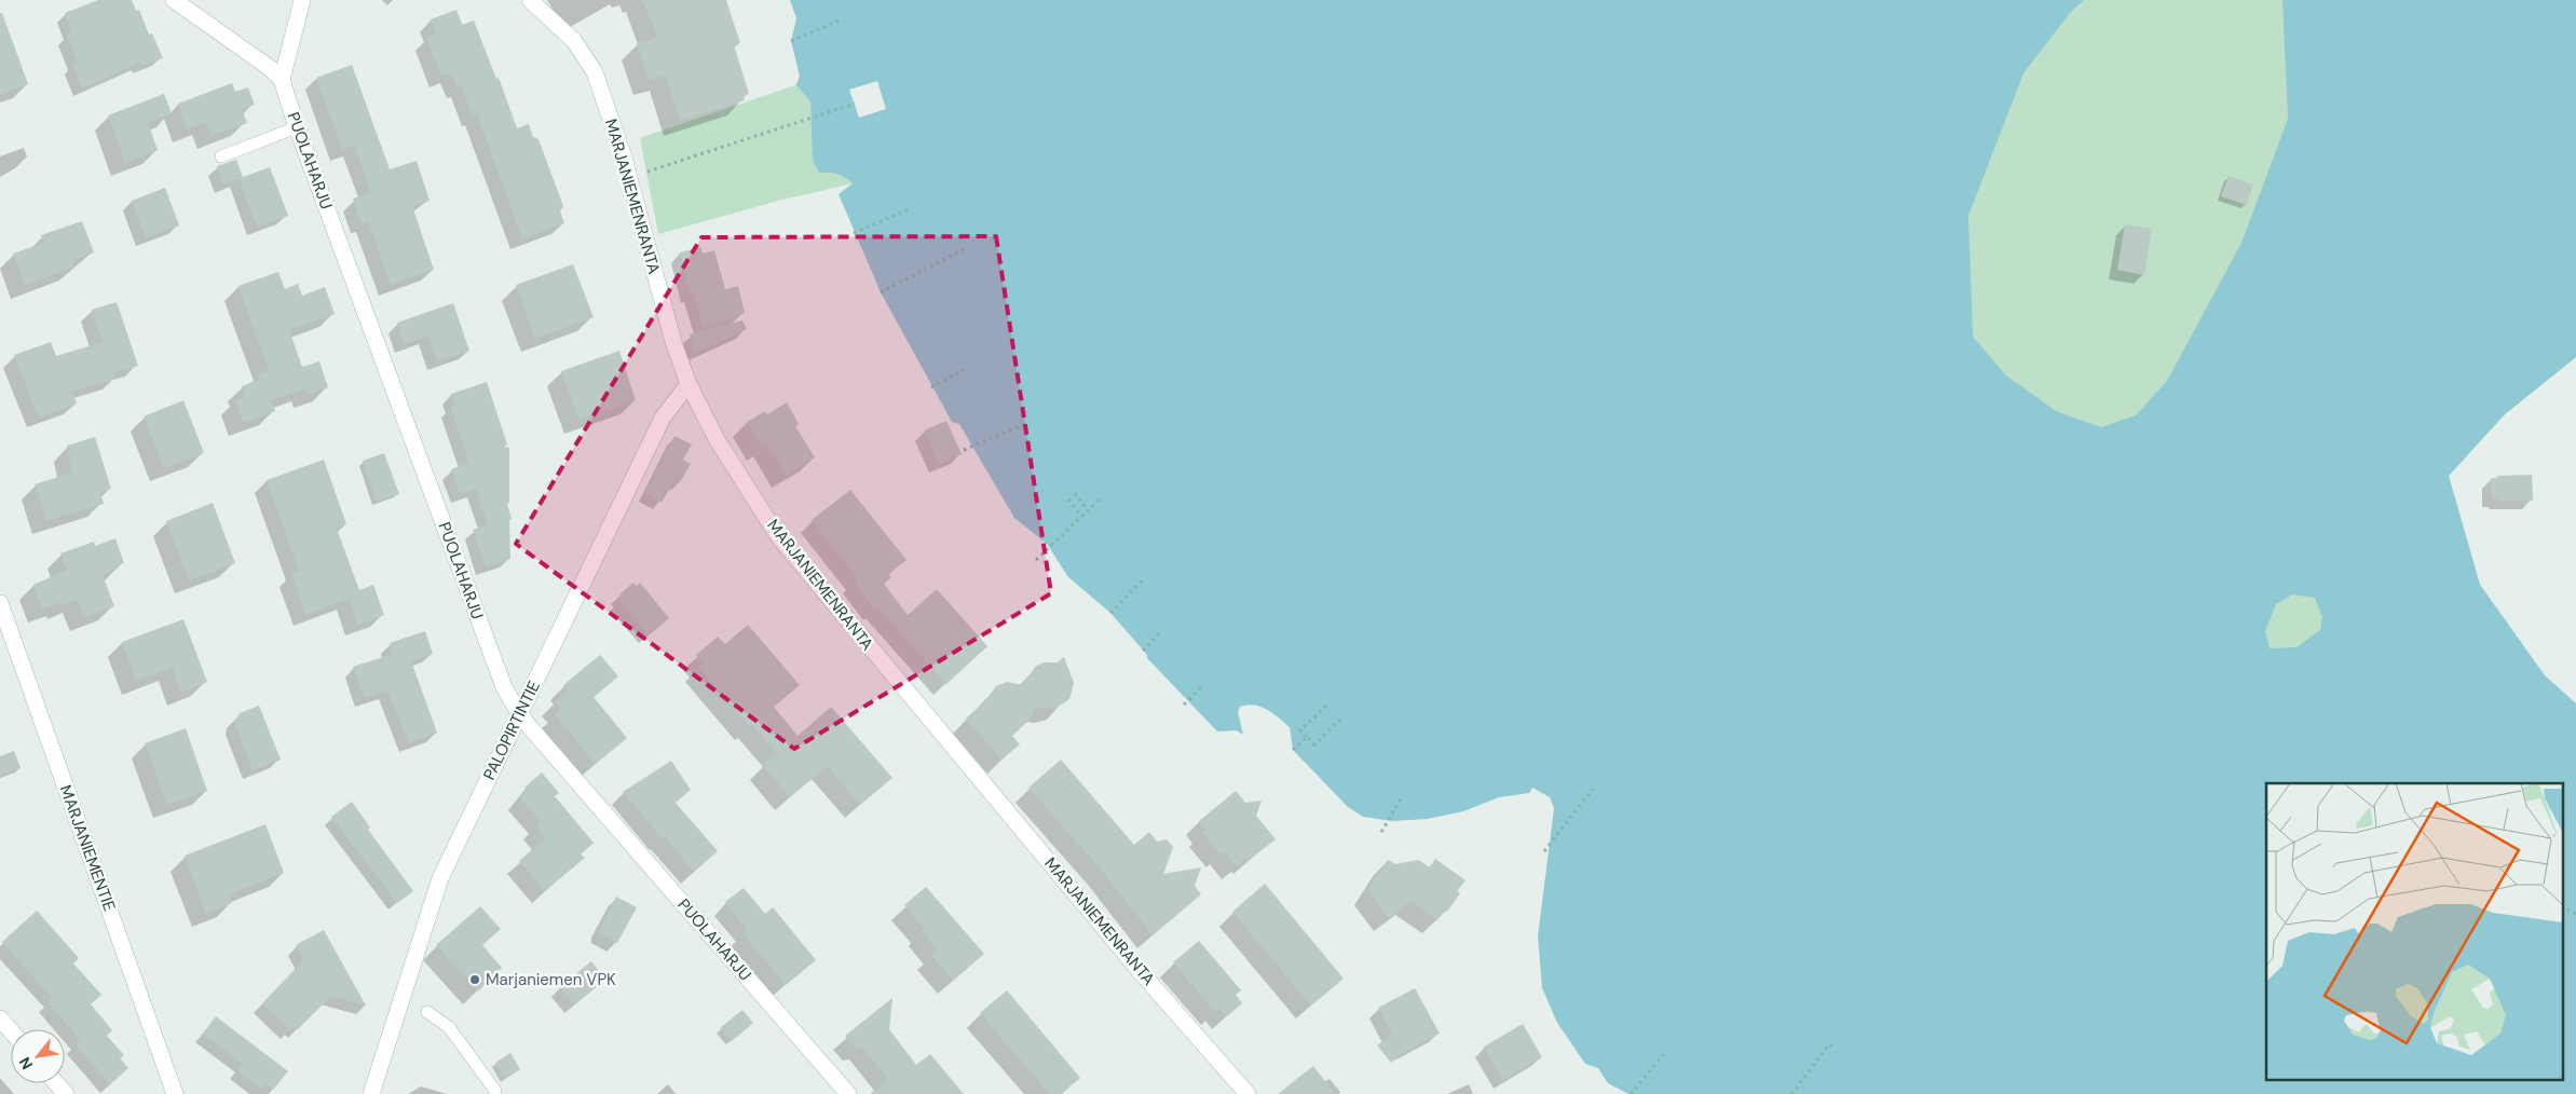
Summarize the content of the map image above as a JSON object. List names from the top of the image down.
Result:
{
  "streets": {
    "street": [
      "PUOLAHARJU",
      "MARJANIEMENRANTA",
      "PALOPIRTINTIE",
      "MARJANIEMENTIE"
    ]
  },
  "crossings": [
    ["PUOLAHARJU", "PALOPIRTINTIE"],
    ["MARJANIEMENRANTA", "PALOPIRTINTIE"]
  ],
  "places": ["Marjaniemen VPK"],
  "north": "bottom left"
}
